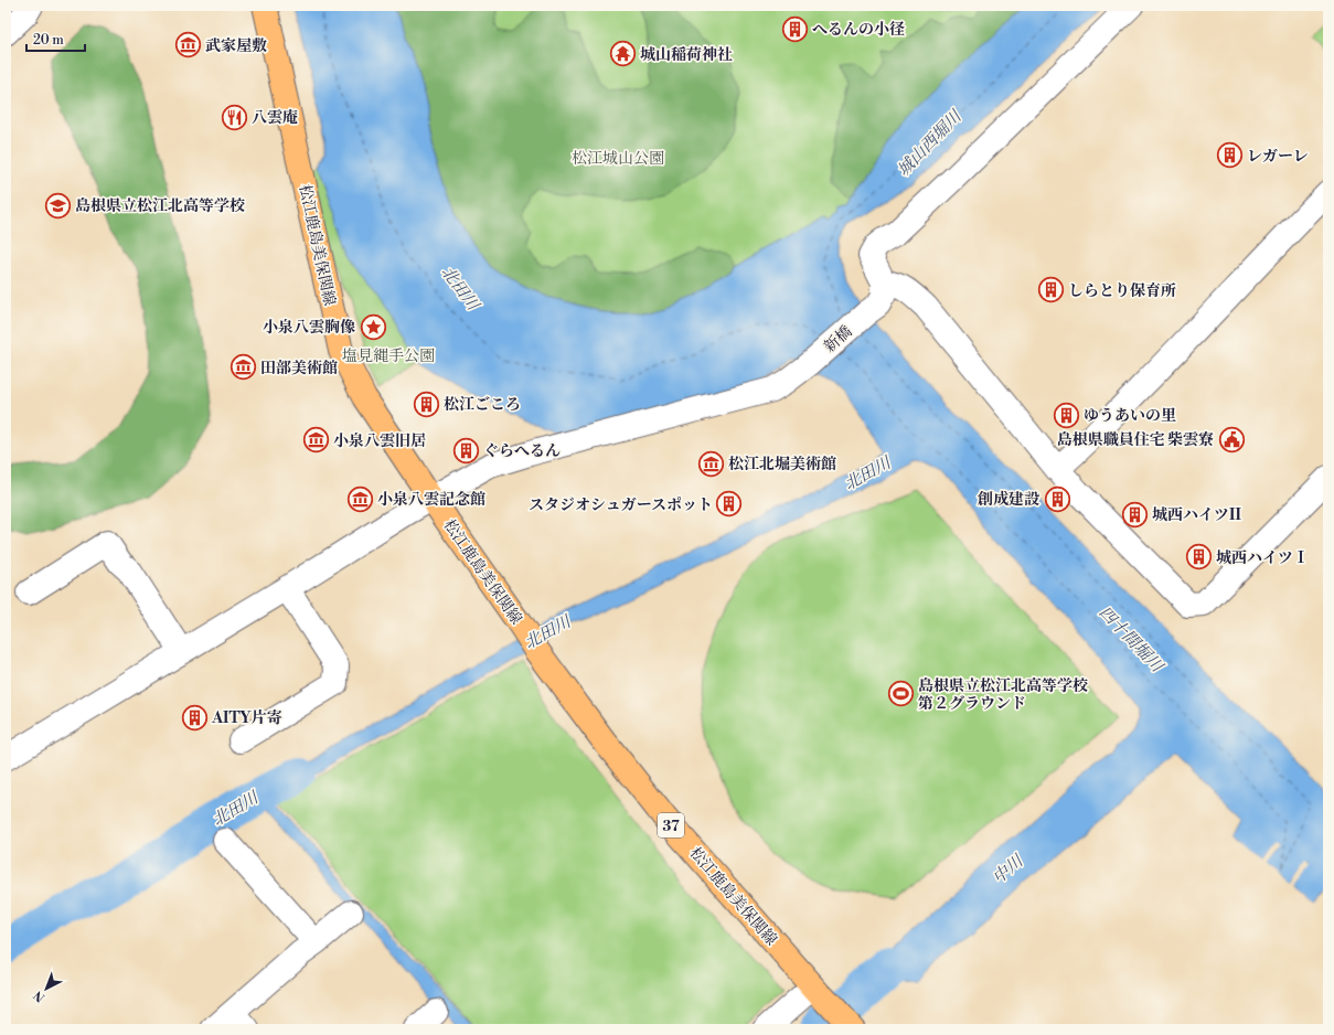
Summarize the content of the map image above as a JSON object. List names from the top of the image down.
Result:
{
  "streets": {
    "main road": ["松江鹿島美保関線", "37"],
    "street": ["新橋"]
  },
  "crossings": [
    ["松江鹿島美保関線", "新橋"]
  ],
  "water": [
    "城山西堀川",
    "北田川",
    "四十間堀川",
    "中川"
  ],
  "parks": ["松江城山公園", "塩見縄手公園"],
  "places": {
    "building": [
      "へるんの小径",
      "レガーレ",
      "しらとり保育所",
      "松江ごころ",
      "ゆうあいの里",
      "ぐらへるん",
      "創成建設",
      "スタジオシュガースポット",
      "城西ハイツII",
      "城西ハイツⅠ",
      "AITY片寄"
    ],
    "museum": [
      "武家屋敷",
      "田部美術館",
      "小泉八雲旧居",
      "松江北堀美術館",
      "小泉八雲記念館"
    ],
    "temple": ["城山稲荷神社"],
    "restaurant": ["八雲庵"],
    "school or university": ["島根県立松江北高等学校"],
    "place": ["小泉八雲胸像"],
    "public building": ["島根県職員住宅 柴雲寮"],
    "sports": ["島根県立松江北高等学校 第２グラウンド"]
  },
  "scale_bar": "20 m",
  "north": "bottom left"
}
